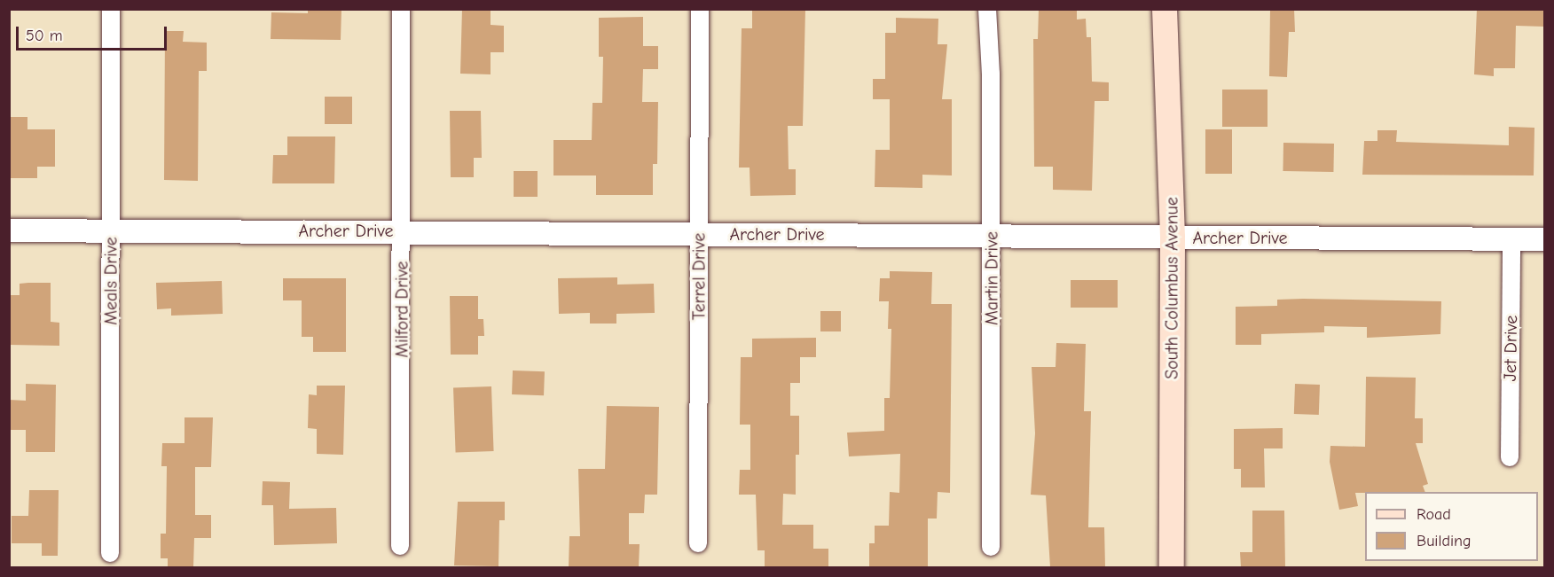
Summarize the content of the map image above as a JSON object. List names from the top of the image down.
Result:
{
  "streets": {
    "main road": ["South Columbus Avenue"],
    "street": [
      "Archer Drive",
      "Terrel Drive",
      "Martin Drive",
      "Meals Drive",
      "Milford Drive",
      "Jet Drive"
    ]
  },
  "crossings": [
    ["Archer Drive", "Terrel Drive"],
    ["Archer Drive", "Martin Drive"],
    ["Archer Drive", "Meals Drive"],
    ["Archer Drive", "South Columbus Avenue"],
    ["Archer Drive", "Milford Drive"],
    ["Archer Drive", "Jet Drive"]
  ],
  "legend": ["Road", "Building"],
  "scale_bar": "50 m"
}
